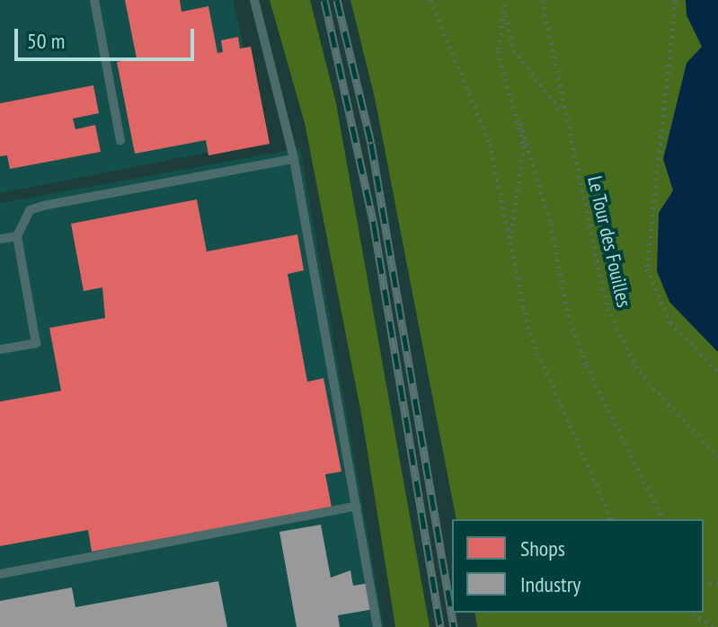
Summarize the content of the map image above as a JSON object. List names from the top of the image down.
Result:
{
  "streets": {
    "path": ["Le Tour des Fouilles"]
  },
  "legend": ["Shops", "Industry"],
  "scale_bar": "50 m"
}
